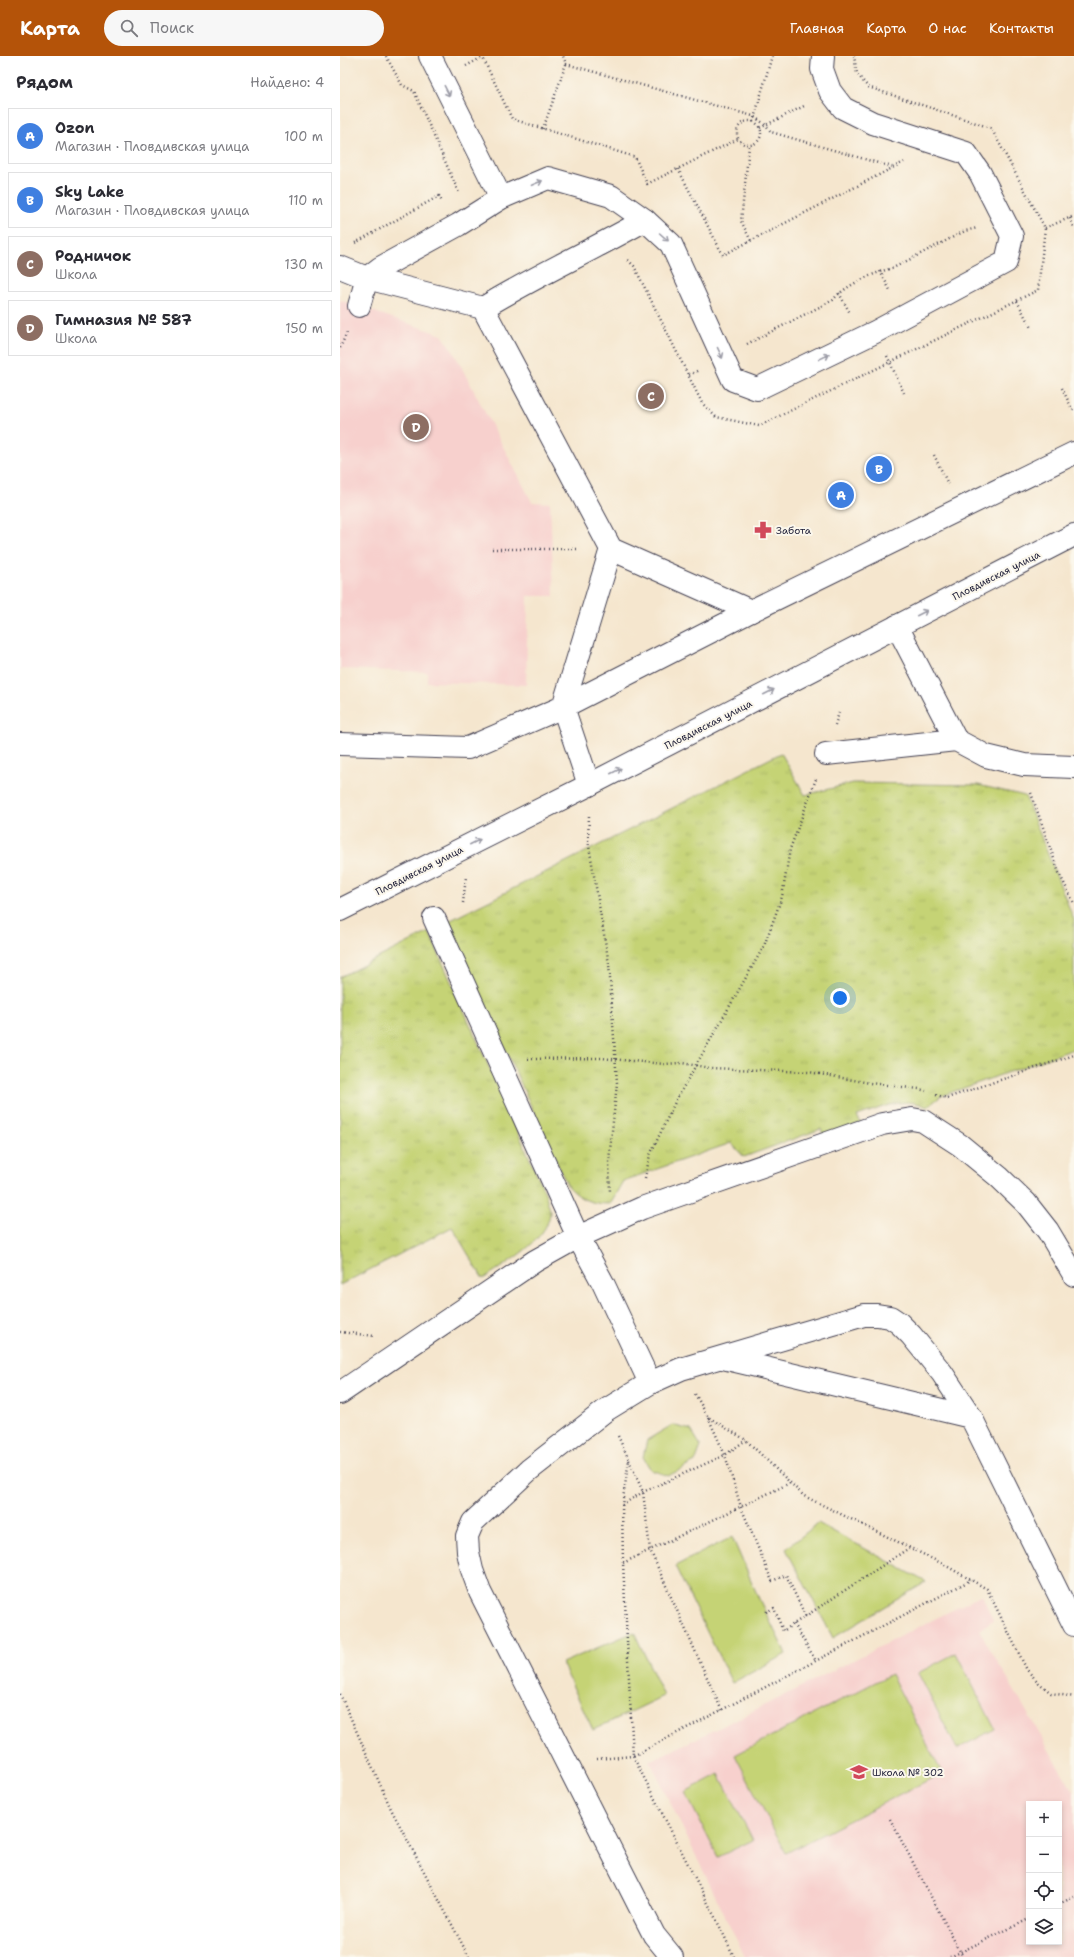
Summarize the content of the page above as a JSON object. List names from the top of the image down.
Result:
{
  "streets": {
    "street": ["Пловдивская улица"]
  },
  "places": {
    "pharmacy": ["Забота"],
    "school or university": ["Школа № 302"]
  },
  "page": {
    "header": "Карта",
    "search": "Поиск",
    "nav": [
      "Главная",
      "Карта",
      "О нас",
      "Контакты"
    ],
    "heading": ["Рядом", "Найдено: 4"],
    "list": [
      {
        "mark": "A",
        "name": "Ozon",
        "note": "Магазин · Пловдивская улица",
        "value": "100 m"
      },
      {
        "mark": "B",
        "name": "Sky Lake",
        "note": "Магазин · Пловдивская улица",
        "value": "110 m"
      },
      {
        "mark": "C",
        "name": "Родничок",
        "note": "Школа",
        "value": "130 m"
      },
      {
        "mark": "D",
        "name": "Гимназия № 587",
        "note": "Школа",
        "value": "150 m"
      }
    ],
    "pins": [
      "C",
      "D",
      "B",
      "A"
    ],
    "map_buttons": ["+", "−"]
  }
}
